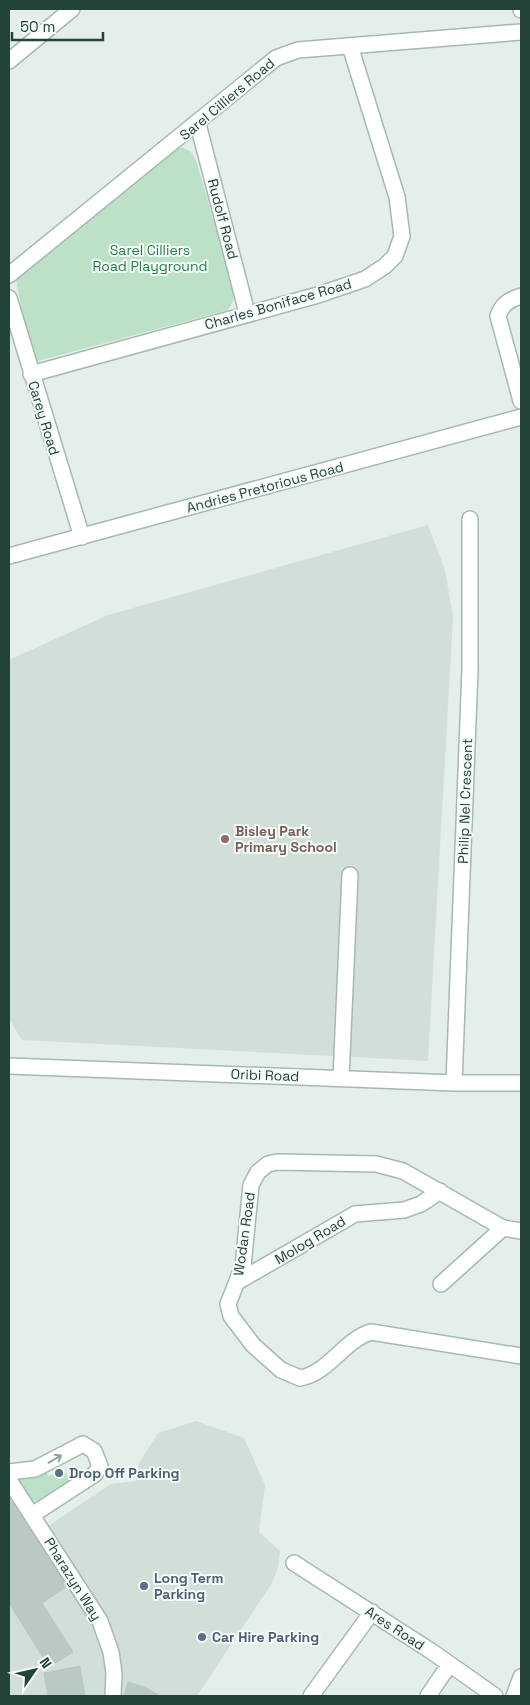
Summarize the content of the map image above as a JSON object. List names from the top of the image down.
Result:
{
  "streets": {
    "street": [
      "Sarel Cilliers Road",
      "Rudolf Road",
      "Charles Boniface Road",
      "Carey Road",
      "Andries Pretorious Road",
      "Philip Nel Crescent",
      "Oribi Road",
      "Wodan Road",
      "Molog Road",
      "Pharazyn Way",
      "Ares Road"
    ]
  },
  "crossings": [
    ["Sarel Cilliers Road", "Rudolf Road"],
    ["Sarel Cilliers Road", "Charles Boniface Road"],
    ["Rudolf Road", "Charles Boniface Road"],
    ["Charles Boniface Road", "Carey Road"],
    ["Carey Road", "Andries Pretorious Road"],
    ["Philip Nel Crescent", "Oribi Road"],
    ["Wodan Road", "Molog Road"]
  ],
  "parks": ["Sarel Cilliers Road Playground"],
  "places": [
    "Bisley Park Primary School",
    "Drop Off Parking",
    "Long Term Parking",
    "Car Hire Parking"
  ],
  "scale_bar": "50 m",
  "north": "top right"
}
